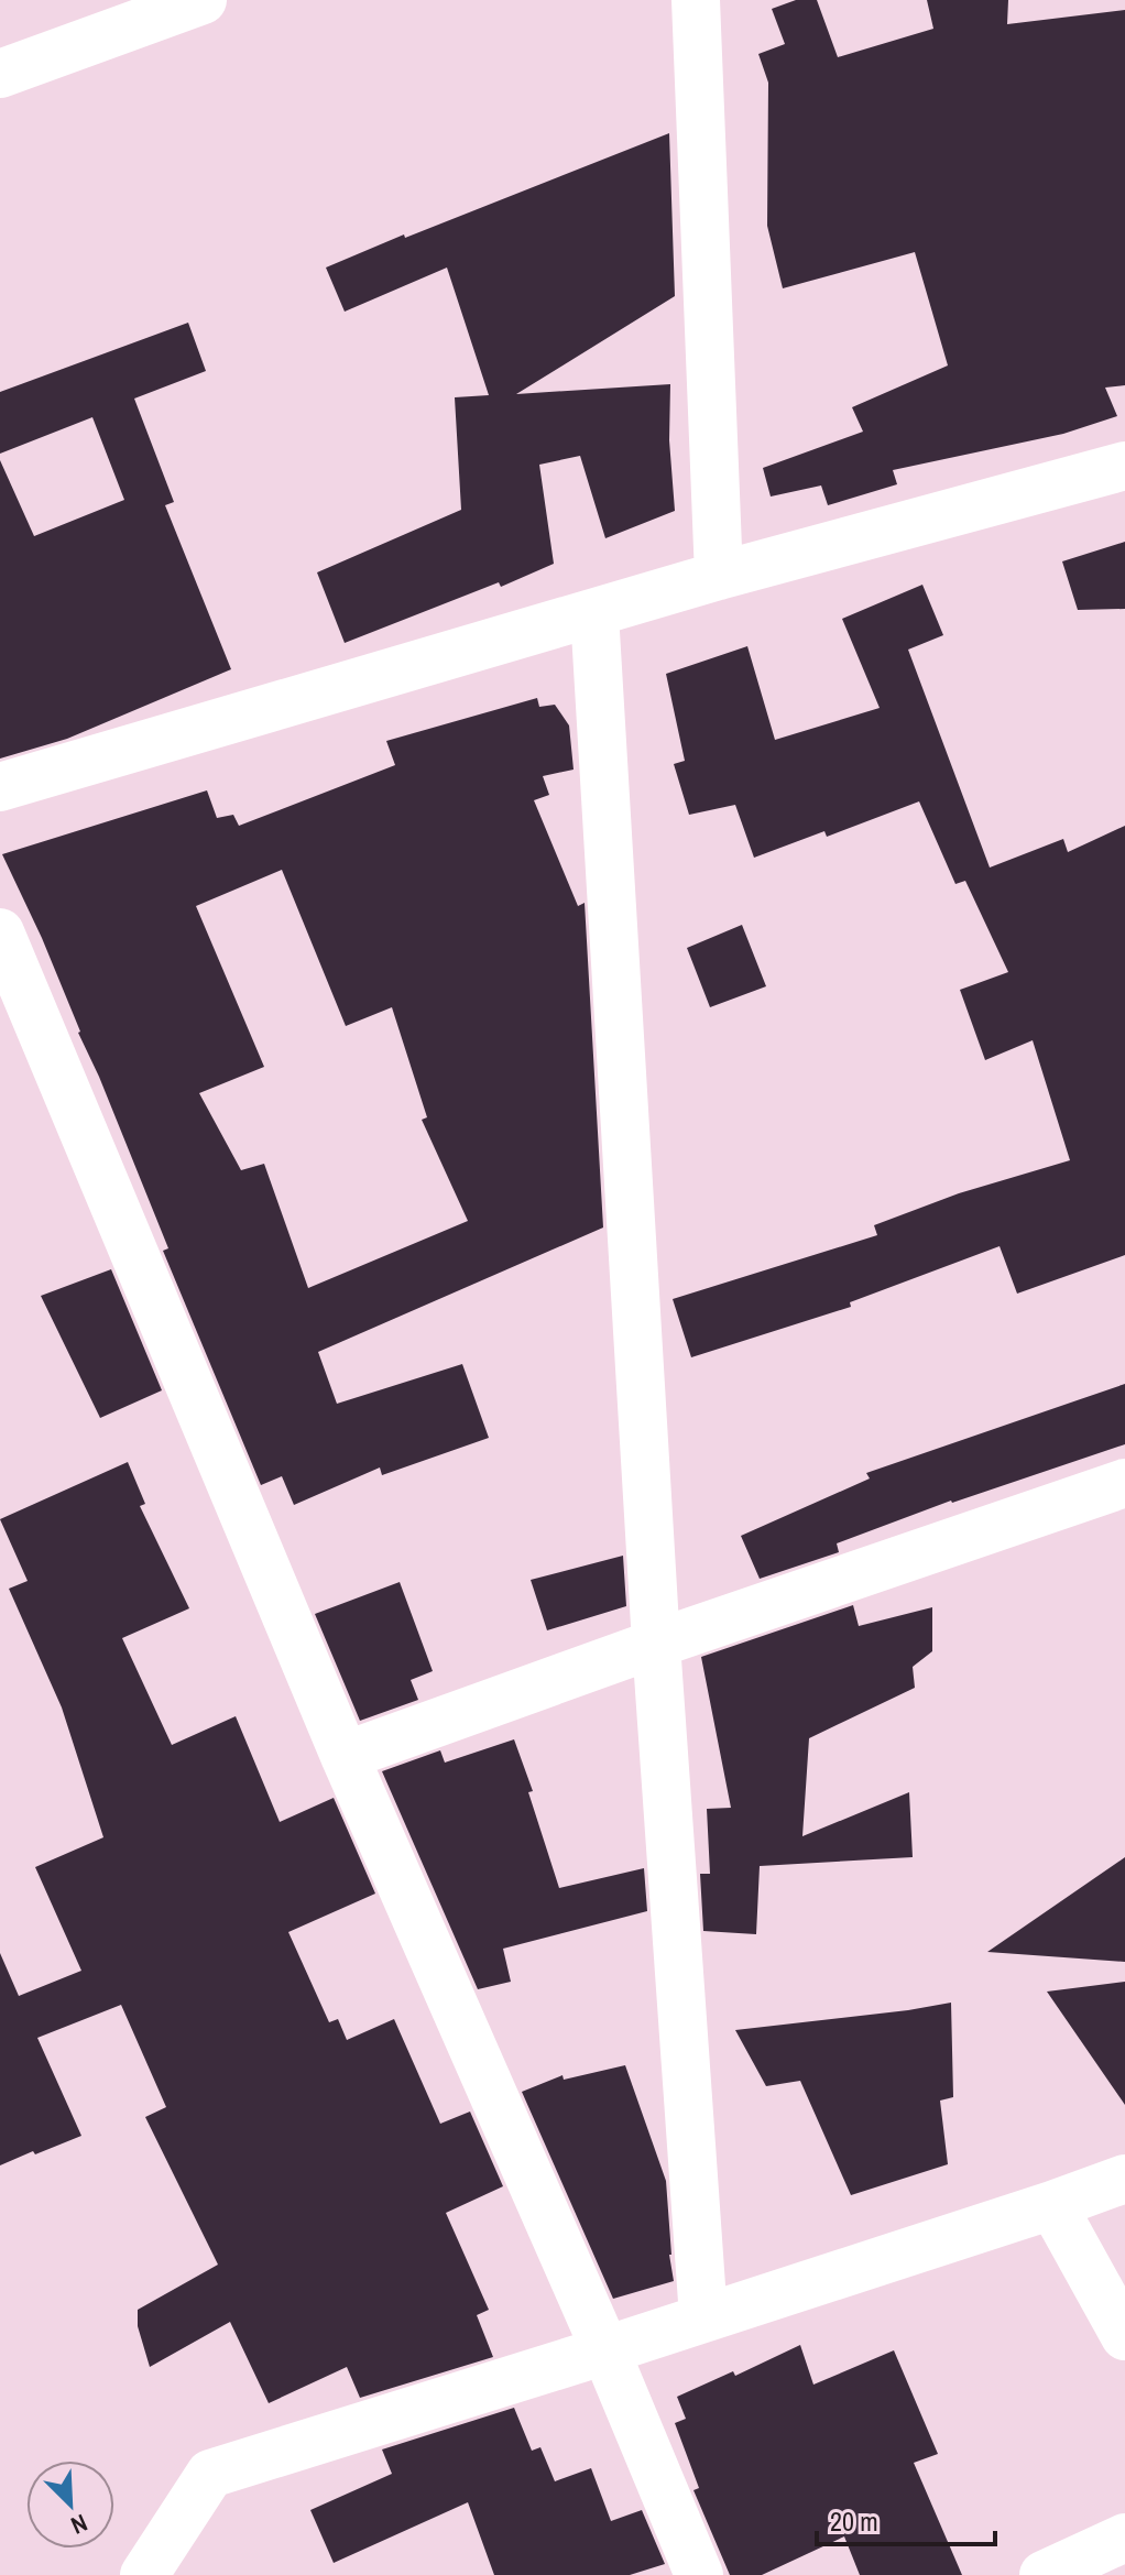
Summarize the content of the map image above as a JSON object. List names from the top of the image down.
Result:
{
  "scale_bar": "20 m",
  "north": "bottom right"
}
